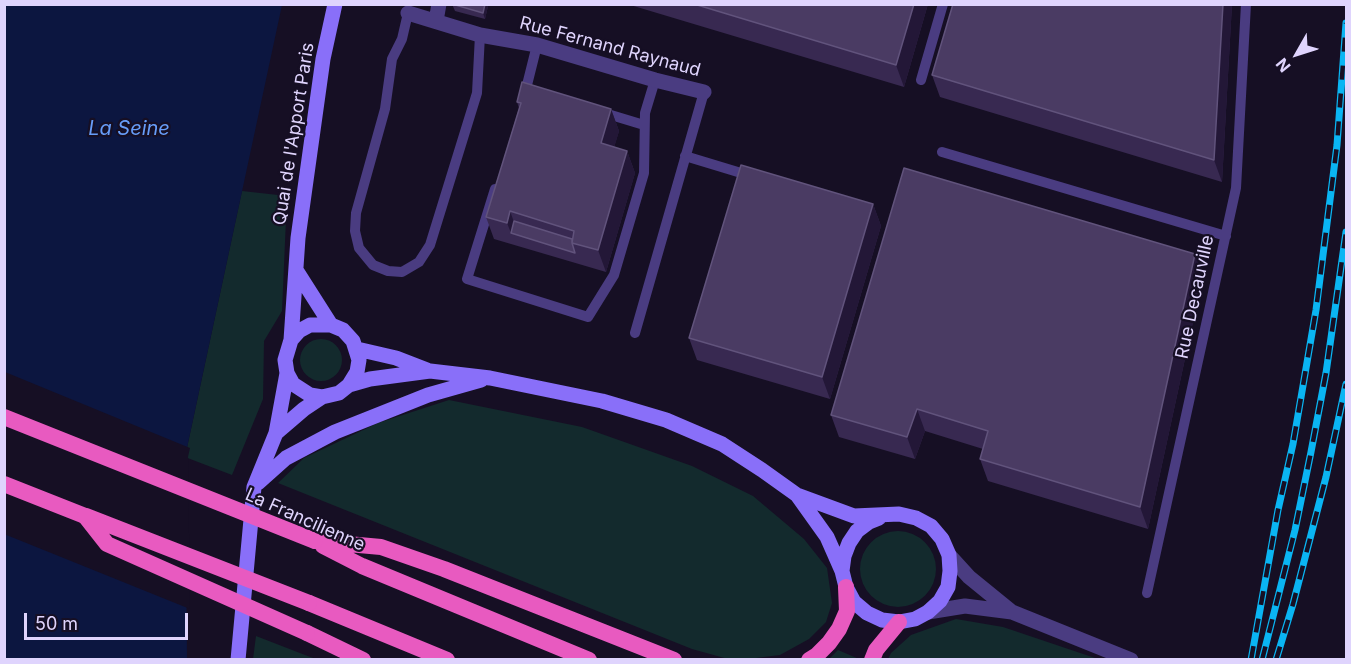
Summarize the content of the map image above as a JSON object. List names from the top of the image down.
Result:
{
  "streets": {
    "highway": ["La Francilienne"],
    "main road": ["Quai de l'Apport Paris"],
    "street": ["Rue Fernand Raynaud"],
    "lane": ["Rue Decauville"]
  },
  "water": ["La Seine"],
  "scale_bar": "50 m",
  "north": "bottom left"
}
